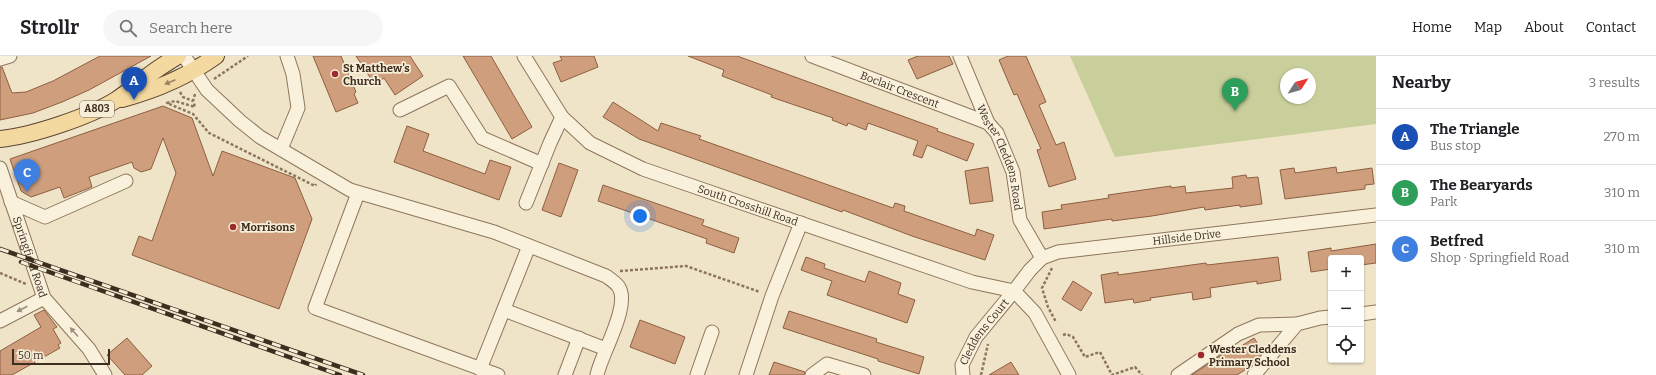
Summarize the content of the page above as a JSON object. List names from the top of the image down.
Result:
{
  "streets": {
    "main road": ["A803"],
    "street": [
      "Boclair Crescent",
      "Wester Cleddens Road",
      "South Crosshill Road",
      "Hillside Drive",
      "Springfield Road",
      "Cleddens Court"
    ]
  },
  "crossings": [
    ["Boclair Crescent", "Wester Cleddens Road"],
    ["Wester Cleddens Road", "Hillside Drive"],
    ["South Crosshill Road", "Hillside Drive"],
    ["South Crosshill Road", "Cleddens Court"],
    ["Hillside Drive", "Cleddens Court"]
  ],
  "one_way": ["Springfield Road"],
  "places": ["St Matthew's Church", "Morrisons", "Wester Cleddens Primary School"],
  "scale_bar": "50 m",
  "north": "top right",
  "page": {
    "header": "Strollr",
    "search": "Search here",
    "nav": [
      "Home",
      "Map",
      "About",
      "Contact"
    ],
    "heading": ["Nearby", "3 results"],
    "pins": ["A", "B", "C"],
    "list": [
      {
        "mark": "A",
        "name": "The Triangle",
        "note": "Bus stop",
        "value": "270 m"
      },
      {
        "mark": "B",
        "name": "The Bearyards",
        "note": "Park",
        "value": "310 m"
      },
      {
        "mark": "C",
        "name": "Betfred",
        "note": "Shop · Springfield Road",
        "value": "310 m"
      }
    ],
    "map_buttons": ["+", "−"],
    "scale": "50 m"
  }
}
